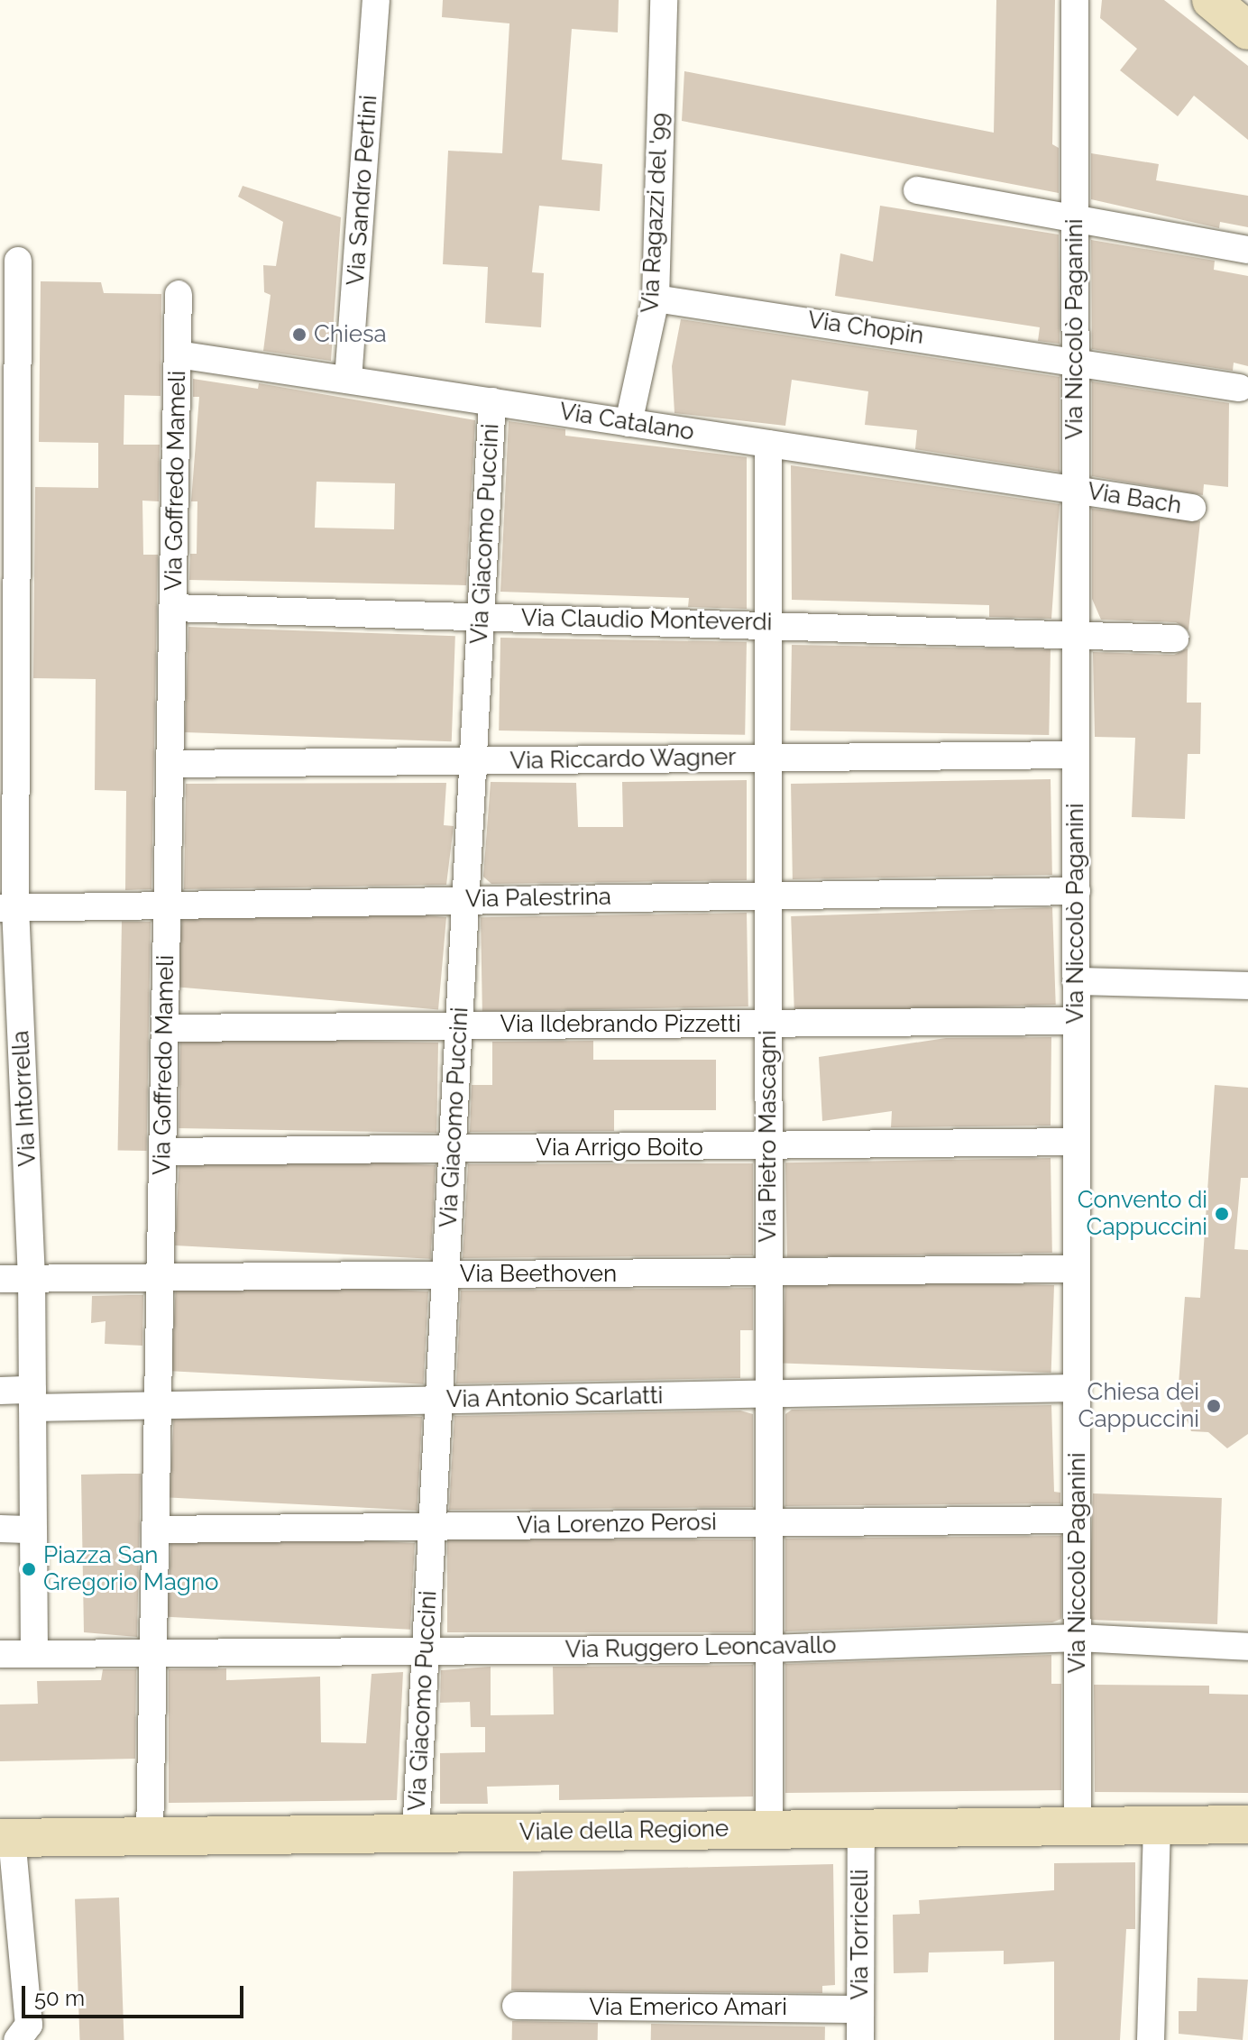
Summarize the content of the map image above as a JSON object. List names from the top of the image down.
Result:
{
  "streets": {
    "main road": ["Viale della Regione"],
    "street": [
      "Via Sandro Pertini",
      "Via Ragazzi del '99",
      "Via Chopin",
      "Via Niccolò Paganini",
      "Via Catalano",
      "Via Goffredo Mameli",
      "Via Bach",
      "Via Giacomo Puccini",
      "Via Claudio Monteverdi",
      "Via Riccardo Wagner",
      "Via Palestrina",
      "Via Ildebrando Pizzetti",
      "Via Intorrella",
      "Via Pietro Mascagni",
      "Via Arrigo Boito",
      "Via Beethoven",
      "Via Antonio Scarlatti",
      "Via Lorenzo Perosi",
      "Via Ruggero Leoncavallo",
      "Via Torricelli",
      "Via Emerico Amari"
    ]
  },
  "crossings": [
    ["Via Sandro Pertini", "Via Catalano"],
    ["Via Ragazzi del '99", "Via Chopin"],
    ["Via Ragazzi del '99", "Via Catalano"],
    ["Via Chopin", "Via Niccolò Paganini"],
    ["Via Niccolò Paganini", "Via Catalano"],
    ["Via Niccolò Paganini", "Via Bach"],
    ["Via Niccolò Paganini", "Via Claudio Monteverdi"],
    ["Via Niccolò Paganini", "Via Riccardo Wagner"],
    ["Via Niccolò Paganini", "Via Palestrina"],
    ["Via Niccolò Paganini", "Via Ildebrando Pizzetti"],
    ["Via Niccolò Paganini", "Via Arrigo Boito"],
    ["Via Niccolò Paganini", "Via Beethoven"],
    ["Via Niccolò Paganini", "Via Antonio Scarlatti"],
    ["Via Niccolò Paganini", "Via Lorenzo Perosi"],
    ["Via Niccolò Paganini", "Via Ruggero Leoncavallo"],
    ["Via Niccolò Paganini", "Viale della Regione"],
    ["Via Catalano", "Via Goffredo Mameli"],
    ["Via Catalano", "Via Bach"],
    ["Via Catalano", "Via Giacomo Puccini"],
    ["Via Catalano", "Via Pietro Mascagni"],
    ["Via Goffredo Mameli", "Via Claudio Monteverdi"],
    ["Via Goffredo Mameli", "Via Riccardo Wagner"],
    ["Via Goffredo Mameli", "Via Palestrina"],
    ["Via Goffredo Mameli", "Via Ildebrando Pizzetti"],
    ["Via Goffredo Mameli", "Via Arrigo Boito"],
    ["Via Goffredo Mameli", "Via Beethoven"],
    ["Via Goffredo Mameli", "Via Antonio Scarlatti"],
    ["Via Goffredo Mameli", "Via Lorenzo Perosi"],
    ["Via Goffredo Mameli", "Via Ruggero Leoncavallo"],
    ["Via Goffredo Mameli", "Viale della Regione"],
    ["Via Giacomo Puccini", "Via Claudio Monteverdi"],
    ["Via Giacomo Puccini", "Via Riccardo Wagner"],
    ["Via Giacomo Puccini", "Via Palestrina"],
    ["Via Giacomo Puccini", "Via Ildebrando Pizzetti"],
    ["Via Giacomo Puccini", "Via Arrigo Boito"],
    ["Via Giacomo Puccini", "Via Beethoven"],
    ["Via Giacomo Puccini", "Via Antonio Scarlatti"],
    ["Via Giacomo Puccini", "Via Lorenzo Perosi"],
    ["Via Giacomo Puccini", "Via Ruggero Leoncavallo"],
    ["Via Giacomo Puccini", "Viale della Regione"],
    ["Via Claudio Monteverdi", "Via Pietro Mascagni"],
    ["Via Riccardo Wagner", "Via Pietro Mascagni"],
    ["Via Palestrina", "Via Intorrella"],
    ["Via Palestrina", "Via Pietro Mascagni"],
    ["Via Ildebrando Pizzetti", "Via Pietro Mascagni"],
    ["Via Intorrella", "Via Beethoven"],
    ["Via Intorrella", "Via Antonio Scarlatti"],
    ["Via Intorrella", "Via Ruggero Leoncavallo"],
    ["Via Pietro Mascagni", "Via Arrigo Boito"],
    ["Via Pietro Mascagni", "Via Beethoven"],
    ["Via Pietro Mascagni", "Via Antonio Scarlatti"],
    ["Via Pietro Mascagni", "Via Lorenzo Perosi"],
    ["Via Pietro Mascagni", "Via Ruggero Leoncavallo"],
    ["Via Pietro Mascagni", "Viale della Regione"],
    ["Viale della Regione", "Via Torricelli"],
    ["Via Torricelli", "Via Emerico Amari"]
  ],
  "places": [
    "Chiesa",
    "Convento di Cappuccini",
    "Chiesa dei Cappuccini",
    "Piazza San Gregorio Magno"
  ],
  "scale_bar": "50 m"
}
